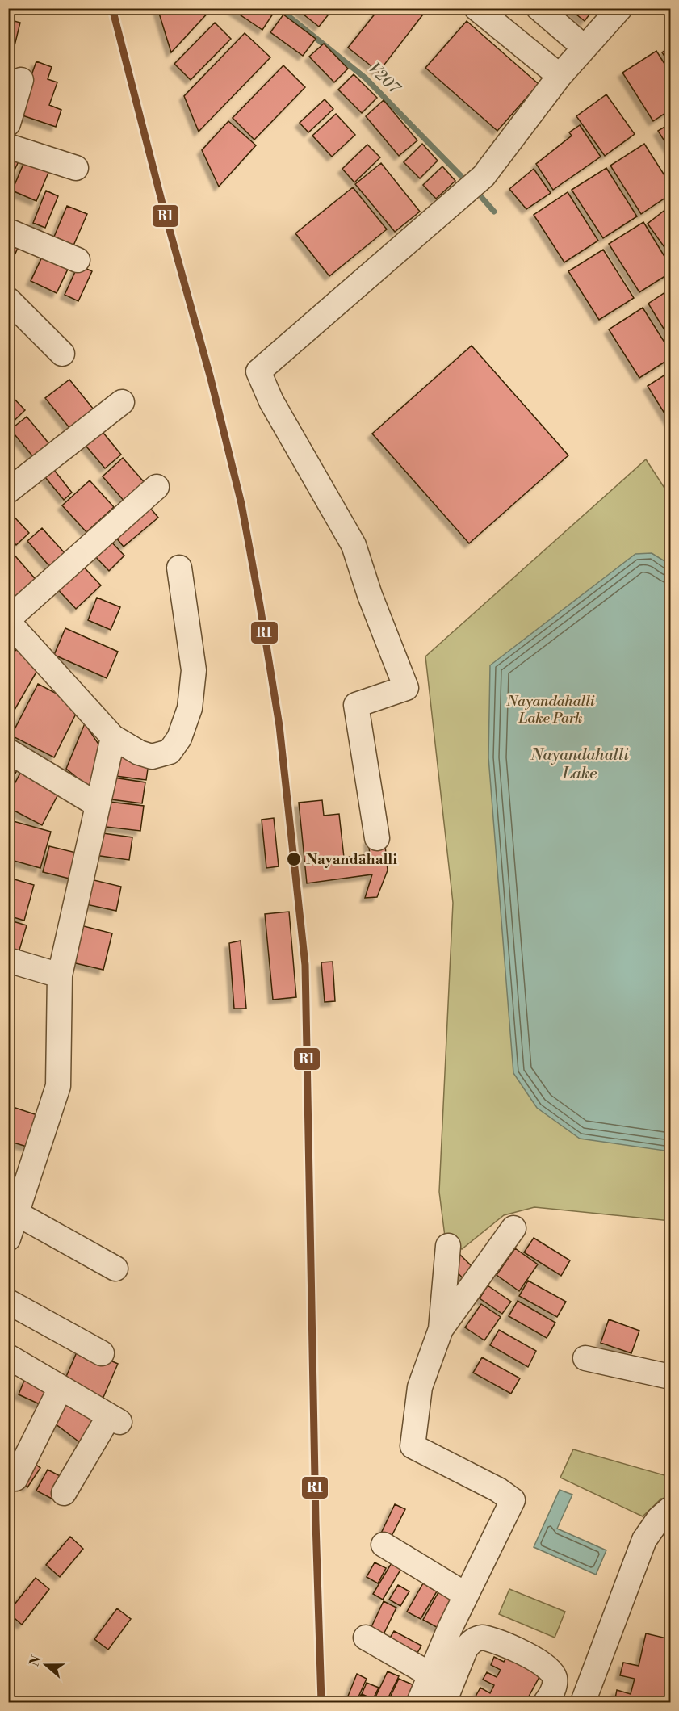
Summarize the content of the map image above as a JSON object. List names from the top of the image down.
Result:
{
  "water": ["V207", "Nayandahalli Lake"],
  "parks": ["Nayandahalli Lake Park"],
  "places": ["Nayandahalli"],
  "lines": ["transit line R1"],
  "north": "left"
}
